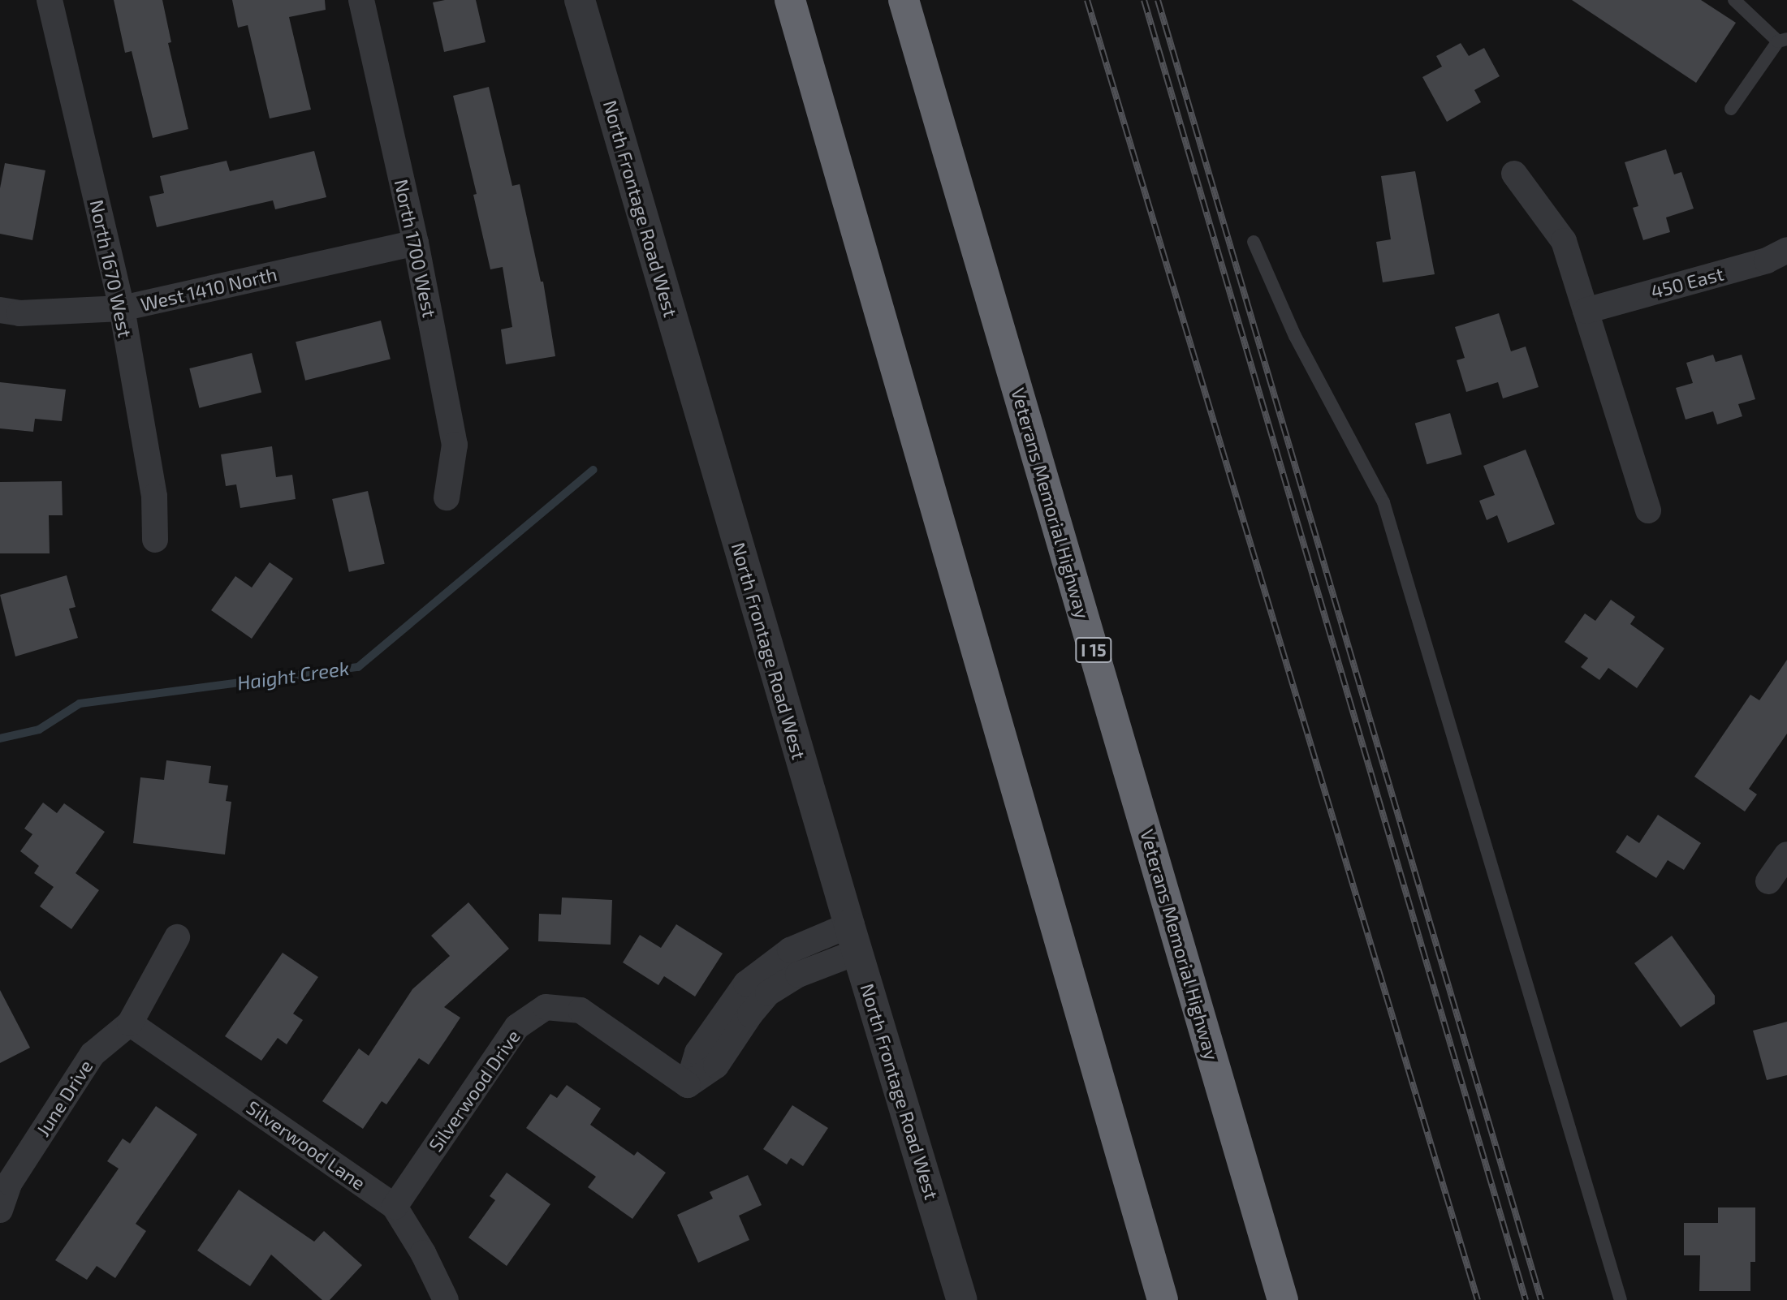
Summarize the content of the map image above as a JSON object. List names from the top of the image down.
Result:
{
  "streets": {
    "highway": ["Veterans Memorial Highway", "I 15"],
    "street": [
      "North Frontage Road West",
      "North 1700 West",
      "North 1670 West",
      "450 East",
      "West 1410 North",
      "Silverwood Drive",
      "June Drive",
      "Silverwood Lane"
    ]
  },
  "crossings": [
    ["North Frontage Road West", "Silverwood Drive"],
    ["North 1700 West", "West 1410 North"],
    ["North 1670 West", "West 1410 North"],
    ["Silverwood Drive", "Silverwood Lane"],
    ["June Drive", "Silverwood Lane"]
  ],
  "water": ["Haight Creek"]
}
